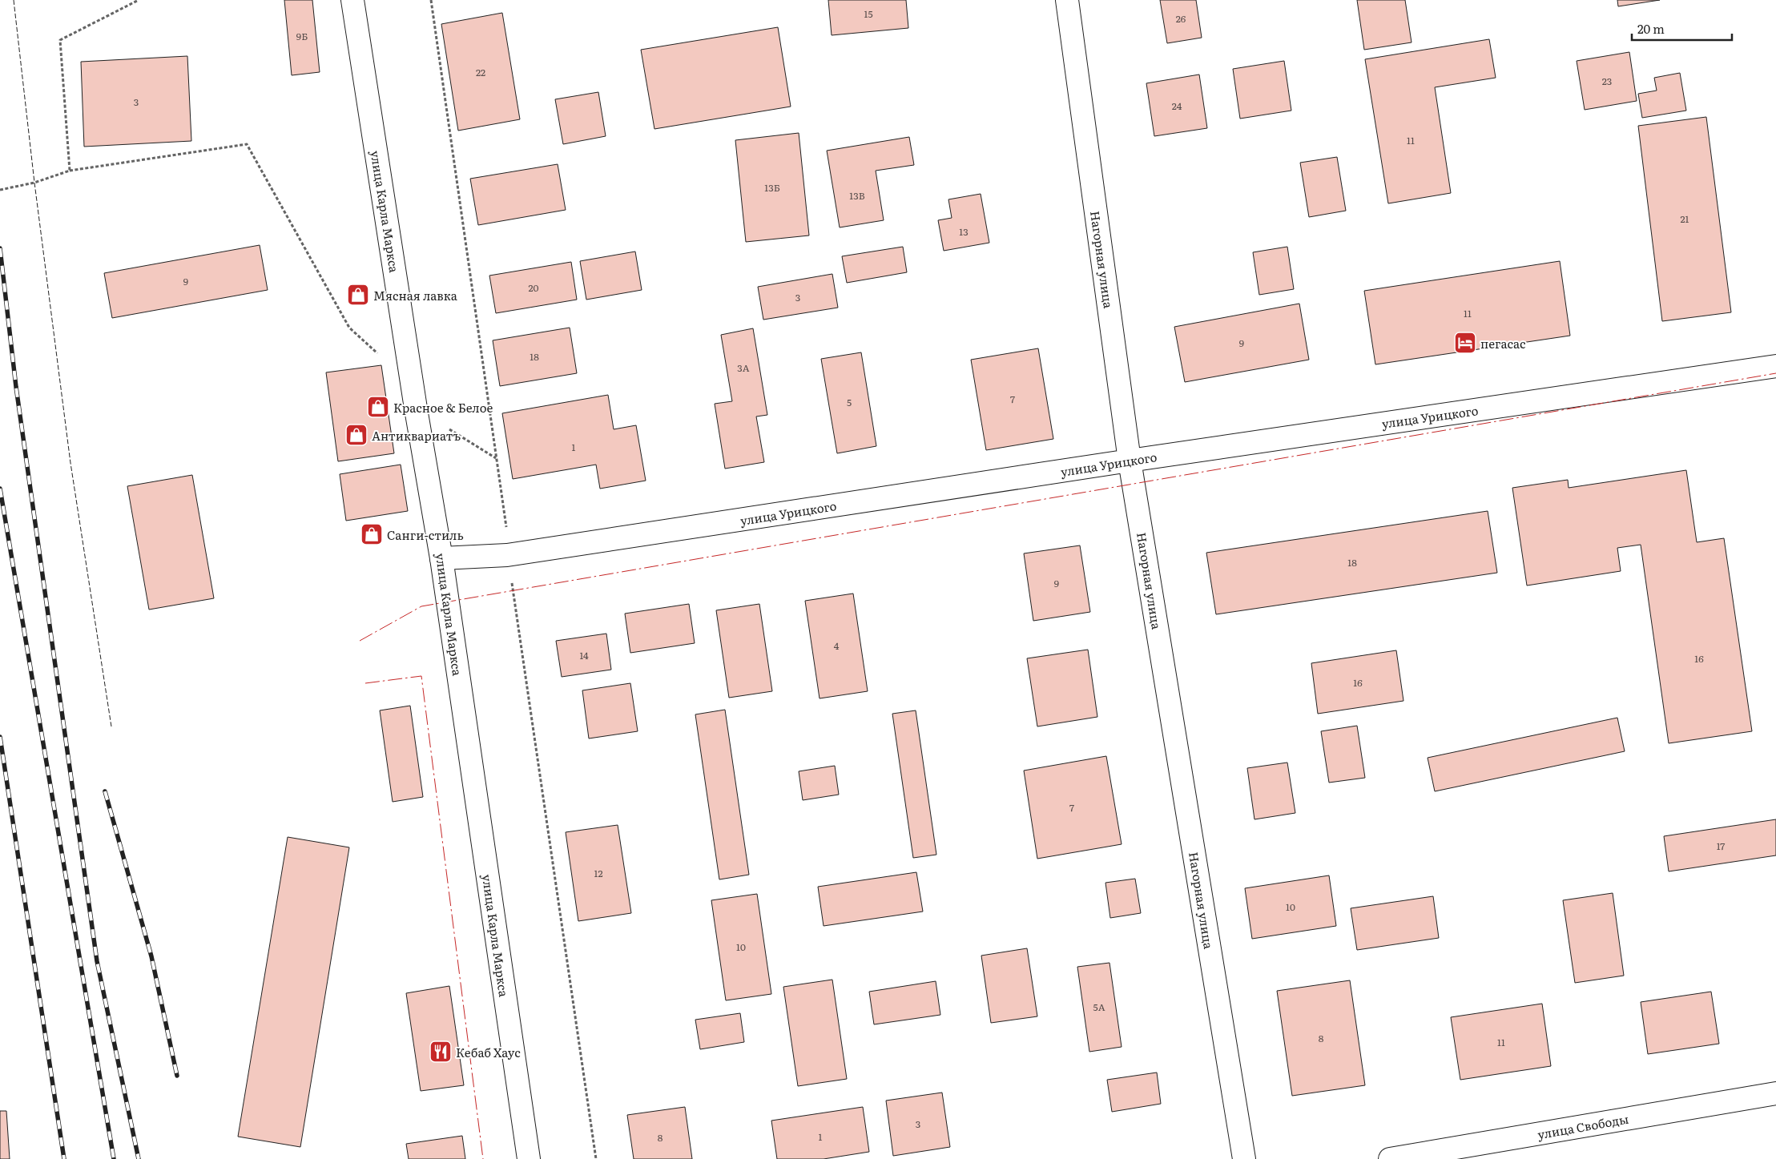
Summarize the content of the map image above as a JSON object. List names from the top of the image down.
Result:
{
  "streets": {
    "street": [
      "улица Карла Маркса",
      "Нагорная улица",
      "улица Урицкого",
      "улица Свободы"
    ]
  },
  "crossings": [
    ["улица Карла Маркса", "улица Урицкого"],
    ["Нагорная улица", "улица Урицкого"]
  ],
  "places": {
    "shop": [
      "Мясная лавка",
      "Красное & Белое",
      "Антиквариатъ",
      "Санги-стиль"
    ],
    "hotel": ["пегасас"],
    "restaurant": ["Кебаб Хаус"]
  },
  "house_numbers": [
    "15",
    "26",
    "9Б",
    "22",
    "23",
    "3",
    "24",
    "11",
    "13Б",
    "13В",
    "21",
    "13",
    "9",
    "20",
    "3",
    "11",
    "9",
    "18",
    "3А",
    "7",
    "5",
    "1",
    "18",
    "9",
    "4",
    "14",
    "16",
    "16",
    "7",
    "17",
    "12",
    "10",
    "10",
    "5А",
    "8",
    "11",
    "3",
    "1",
    "8"
  ],
  "scale_bar": "20 m"
}
